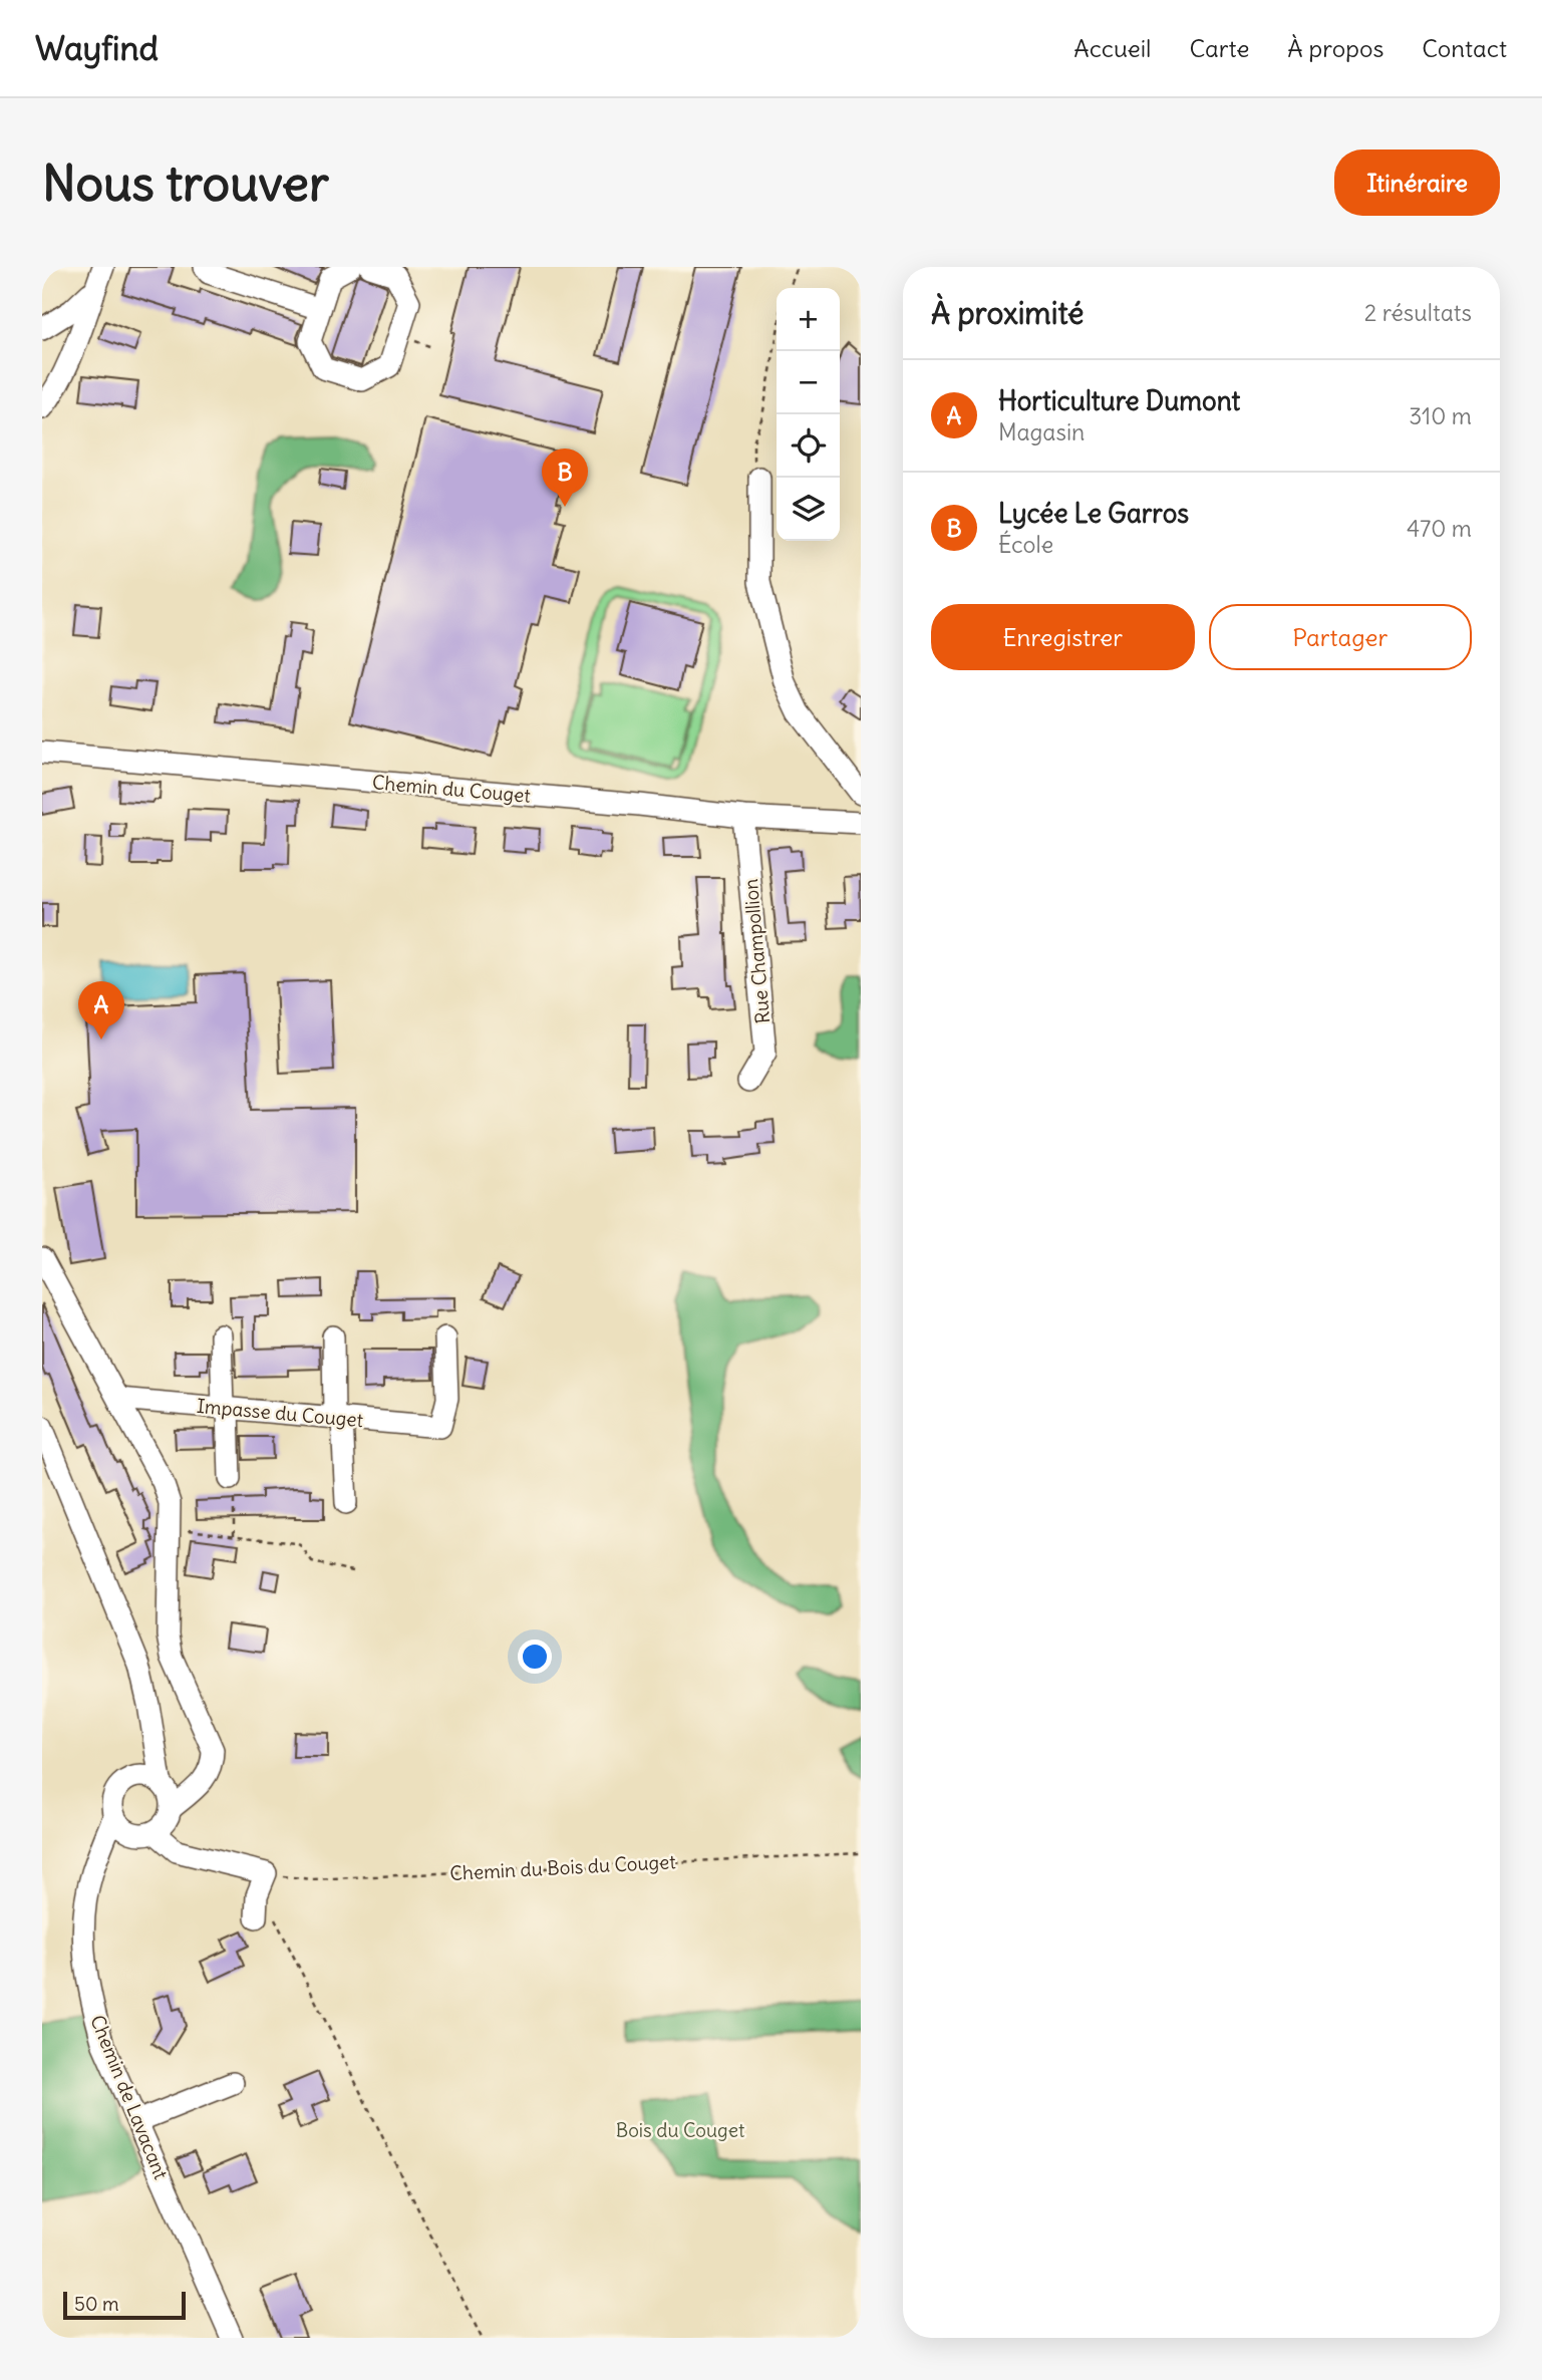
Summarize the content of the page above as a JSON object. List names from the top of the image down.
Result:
{
  "streets": {
    "street": [
      "Chemin du Couget",
      "Rue Champollion",
      "Impasse du Couget",
      "Chemin de Lavacant"
    ],
    "path": ["Chemin du Bois du Couget"]
  },
  "crossings": [
    ["Chemin du Couget", "Rue Champollion"]
  ],
  "parks": ["Bois du Couget"],
  "scale_bar": "50 m",
  "page": {
    "header": "Wayfind",
    "nav": [
      "Accueil",
      "Carte",
      "À propos",
      "Contact"
    ],
    "buttons": [
      "Itinéraire",
      ["Enregistrer", "Partager"]
    ],
    "title": "Nous trouver",
    "heading": ["À proximité", "2 résultats"],
    "map_buttons": ["+", "−"],
    "list": [
      {
        "mark": "A",
        "name": "Horticulture Dumont",
        "note": "Magasin",
        "value": "310 m"
      },
      {
        "mark": "B",
        "name": "Lycée Le Garros",
        "note": "École",
        "value": "470 m"
      }
    ],
    "pins": ["B", "A"],
    "scale": "50 m"
  }
}
